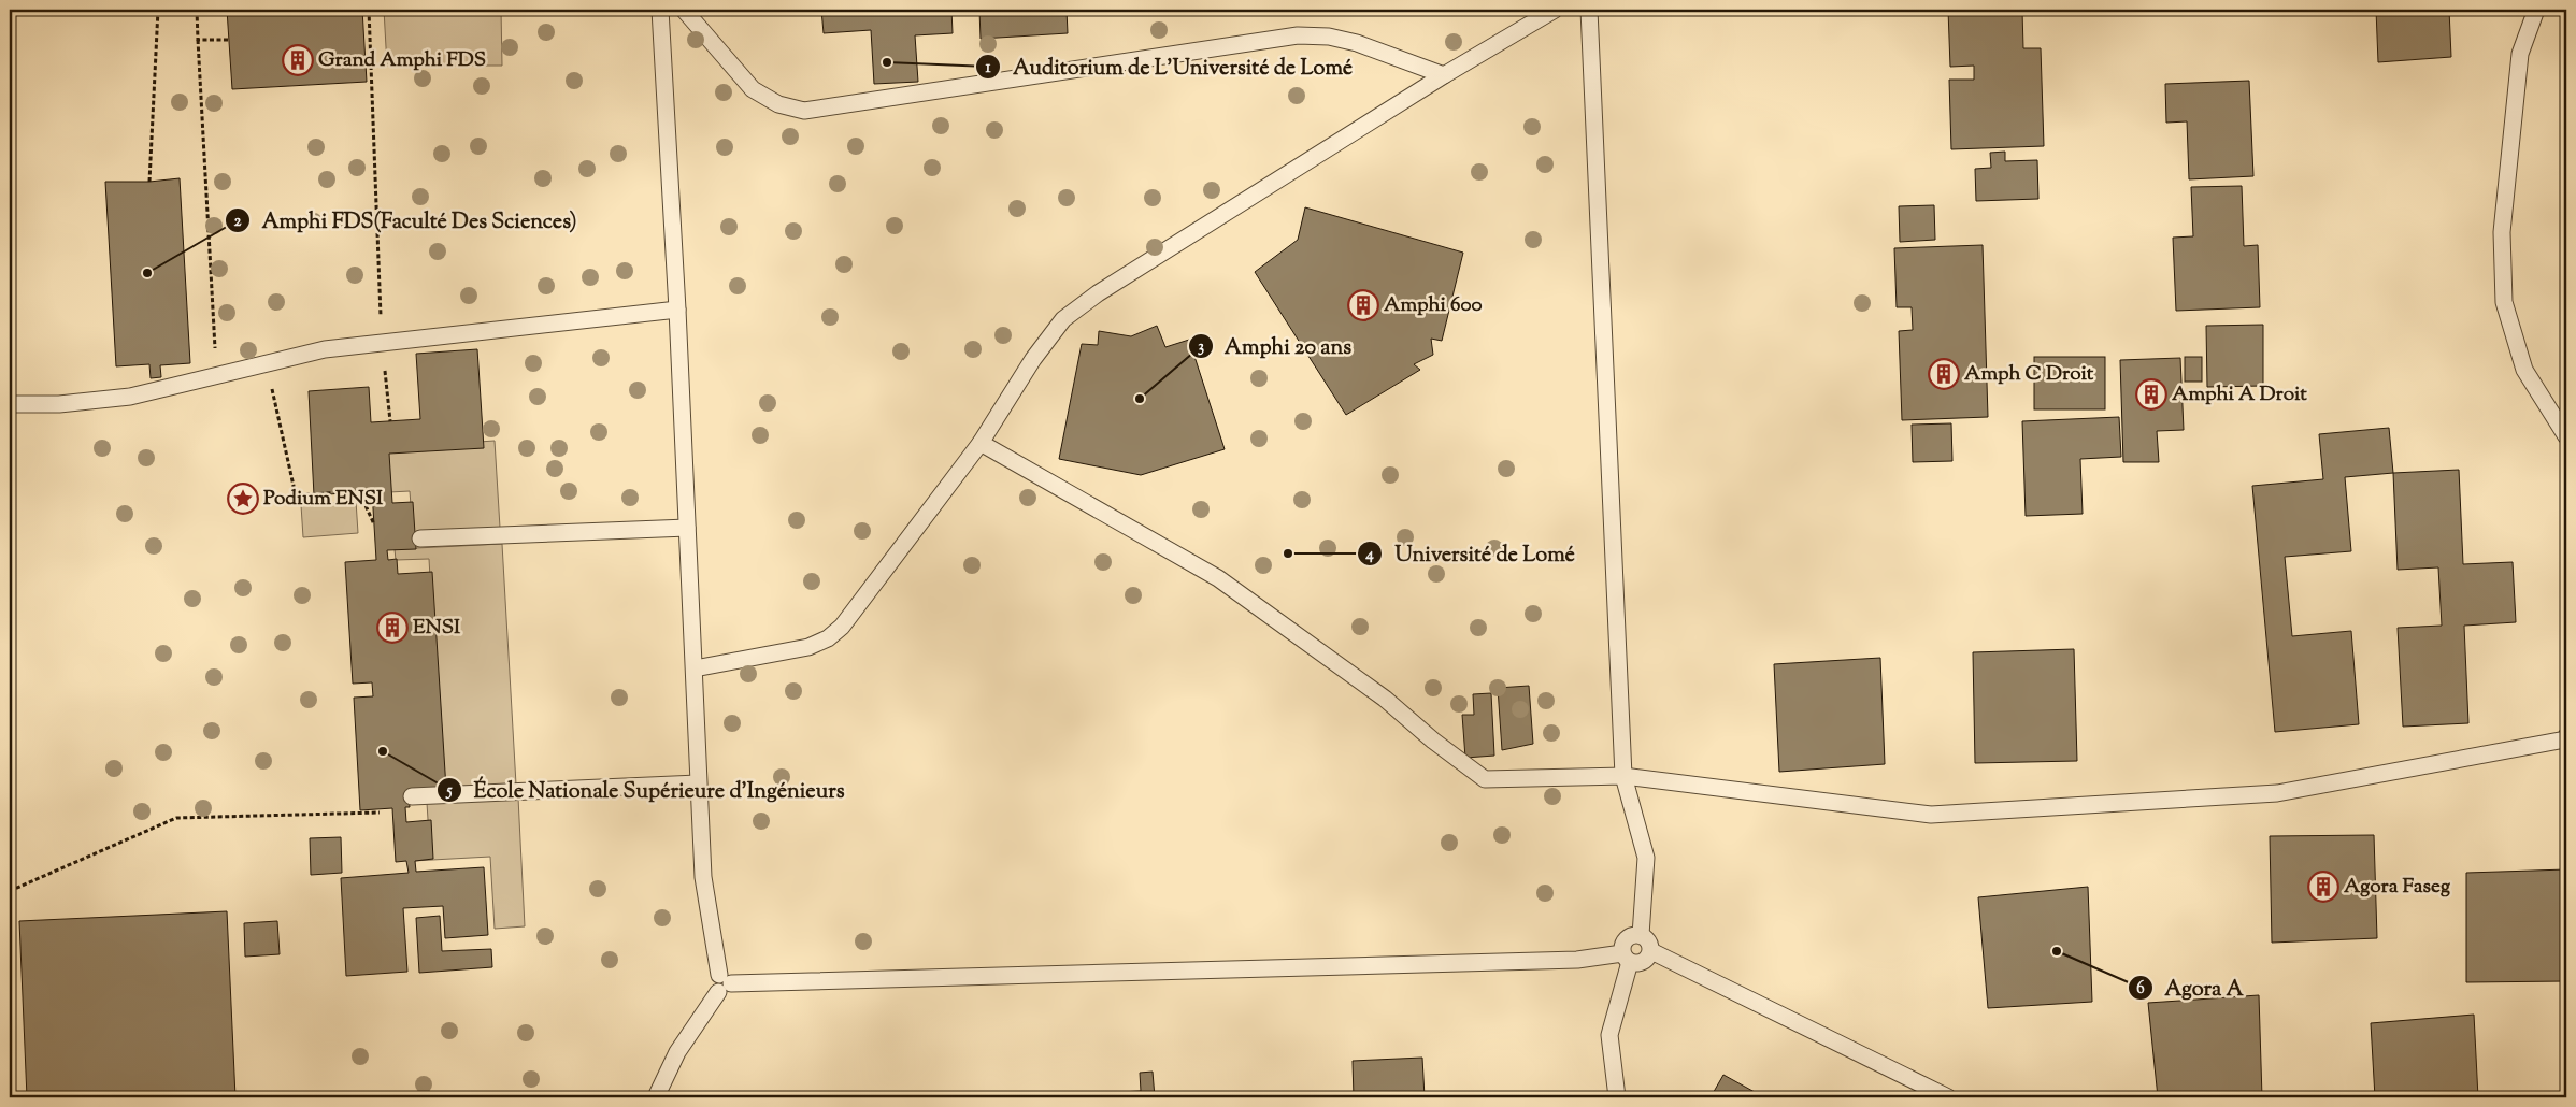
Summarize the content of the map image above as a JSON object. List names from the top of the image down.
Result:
{
  "places": {
    "building": [
      "Grand Amphi FDS",
      "Amphi 600",
      "Amph C Droit",
      "Amphi A Droit",
      "ENSI",
      "Agora Faseg"
    ],
    "other": [
      "Auditorium de L'Université de Lomé",
      "Amphi FDS(Faculté Des Sciences)",
      "Amphi 20 ans",
      "Université de Lomé",
      "École Nationale Supérieure d'Ingénieurs",
      "Agora A"
    ],
    "place": ["Podium ENSI"]
  }
}
